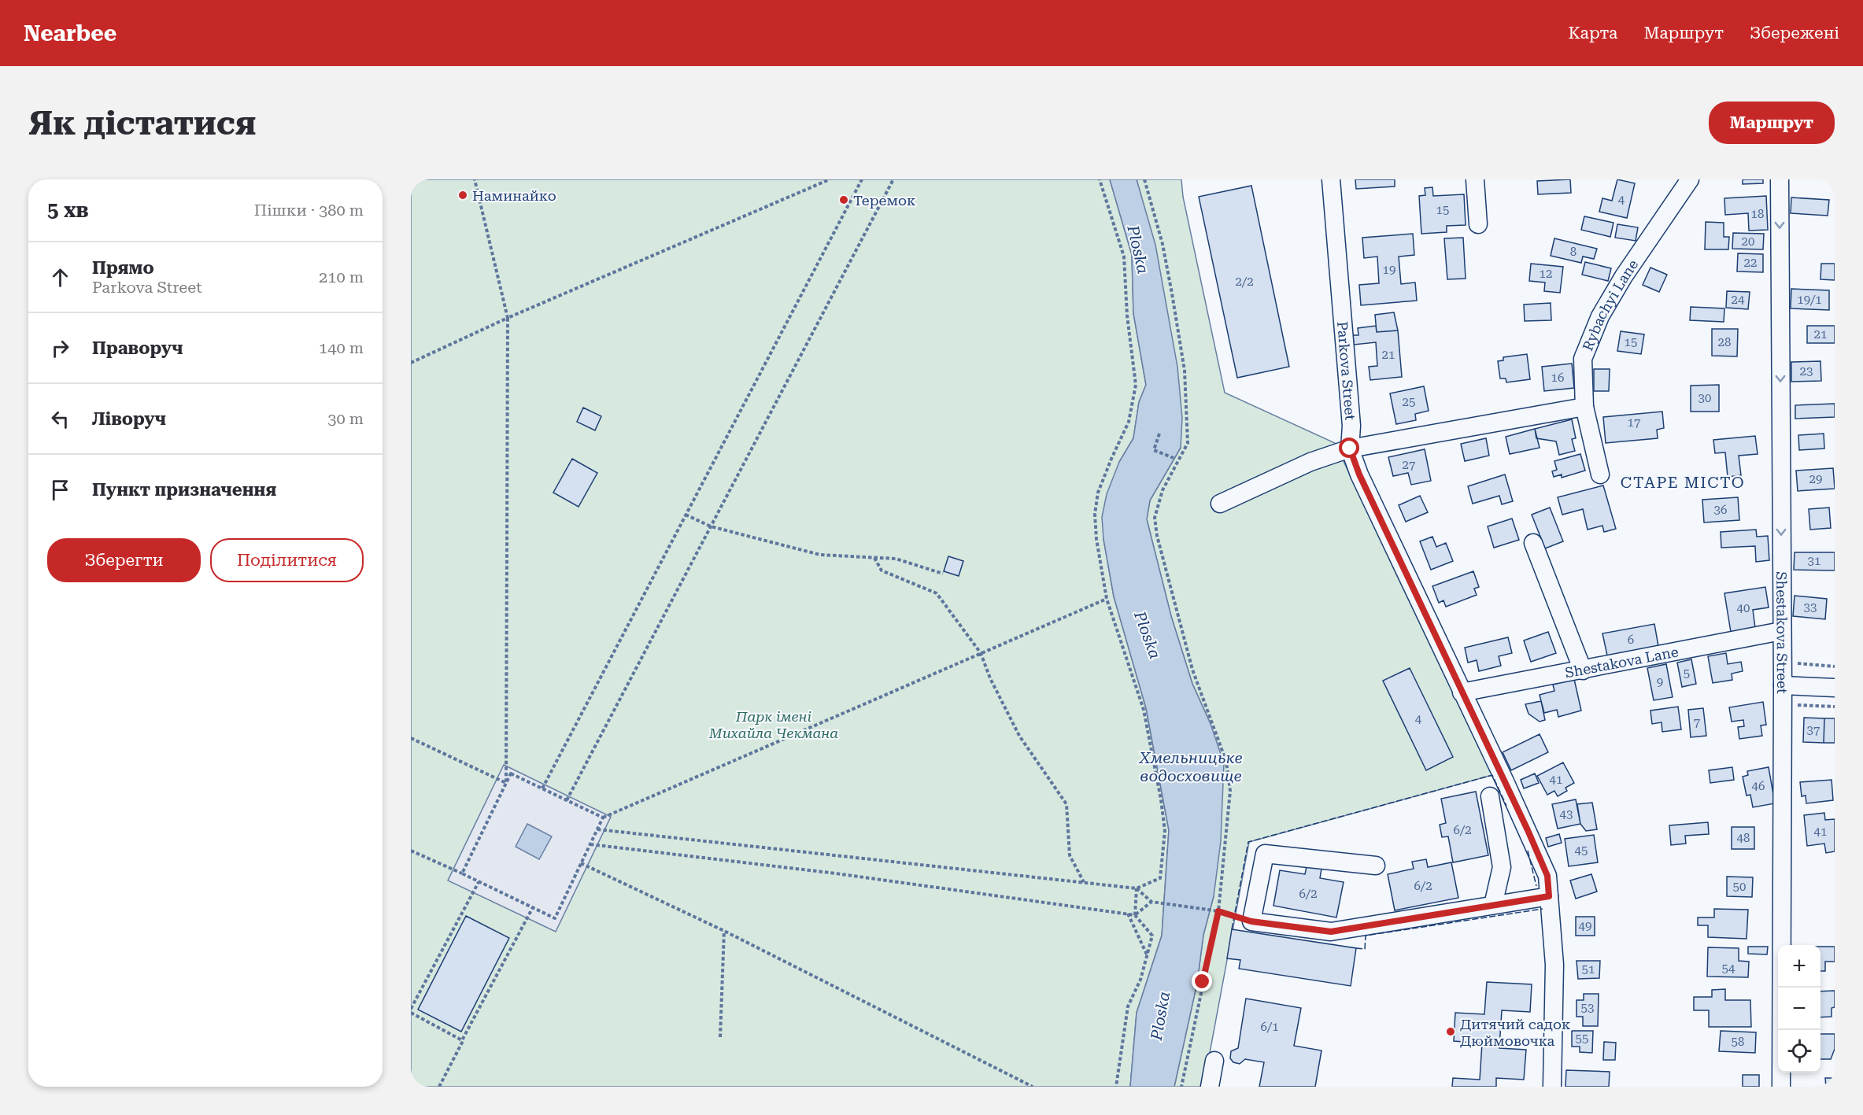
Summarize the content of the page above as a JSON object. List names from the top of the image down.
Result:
{
  "streets": {
    "street": [
      "Rybachyi Lane",
      "Parkova Street",
      "Shestakova Street",
      "Shestakova Lane"
    ]
  },
  "crossings": [
    ["Parkova Street", "Shestakova Lane"],
    ["Shestakova Street", "Shestakova Lane"]
  ],
  "one_way": ["Shestakova Street"],
  "districts": ["СТАРЕ МІСТО"],
  "water": ["Ploska", "Хмельницьке водосховище"],
  "parks": ["Парк імені Михайла Чекмана"],
  "places": ["Наминайко", "Теремок", "Дитячий садок Дюймовочка"],
  "house_numbers": [
    "4",
    "15",
    "18",
    "20",
    "8",
    "22",
    "19",
    "12",
    "2/2",
    "24",
    "19/1",
    "21",
    "15",
    "28",
    "21",
    "23",
    "16",
    "30",
    "25",
    "17",
    "27",
    "29",
    "36",
    "31",
    "33",
    "40",
    "6",
    "5",
    "9",
    "4",
    "7",
    "37",
    "41",
    "46",
    "43",
    "6/2",
    "41",
    "48",
    "45",
    "6/2",
    "50",
    "6/2",
    "49",
    "54",
    "51",
    "53",
    "6/1",
    "55",
    "58"
  ],
  "page": {
    "header": "Nearbee",
    "nav": ["Карта", "Маршрут", "Збережені"],
    "buttons": [
      "Маршрут",
      ["Зберегти", "Поділитися"]
    ],
    "title": "Як дістатися",
    "heading": ["5 хв", "Пішки · 380 m"],
    "list": [
      ["Прямо", "Parkova Street", "210 m"],
      ["Праворуч", "140 m"],
      ["Ліворуч", "30 m"],
      "Пункт призначення"
    ],
    "map_buttons": ["+", "−"]
  }
}
